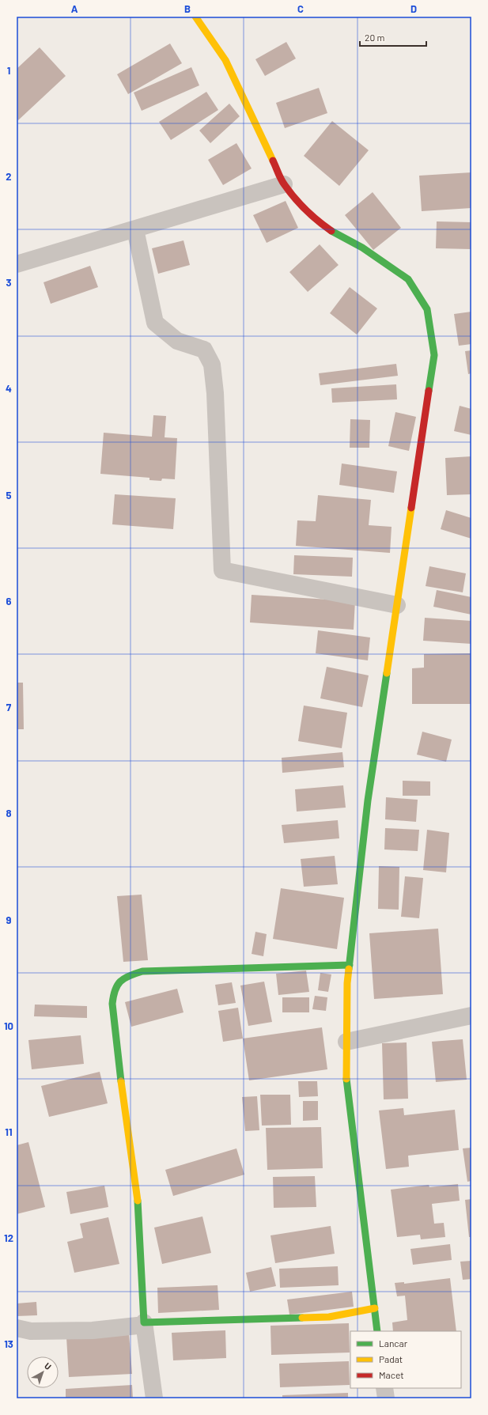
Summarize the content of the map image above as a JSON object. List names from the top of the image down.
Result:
{
  "legend": ["Lancar", "Padat", "Macet"],
  "scale_bar": "20 m",
  "north": "top right",
  "grid": {
    "columns": [
      "A",
      "B",
      "C",
      "D"
    ],
    "rows": [
      "1",
      "2",
      "3",
      "4",
      "5",
      "6",
      "7",
      "8",
      "9",
      "10",
      "11",
      "12",
      "13"
    ]
  }
}
